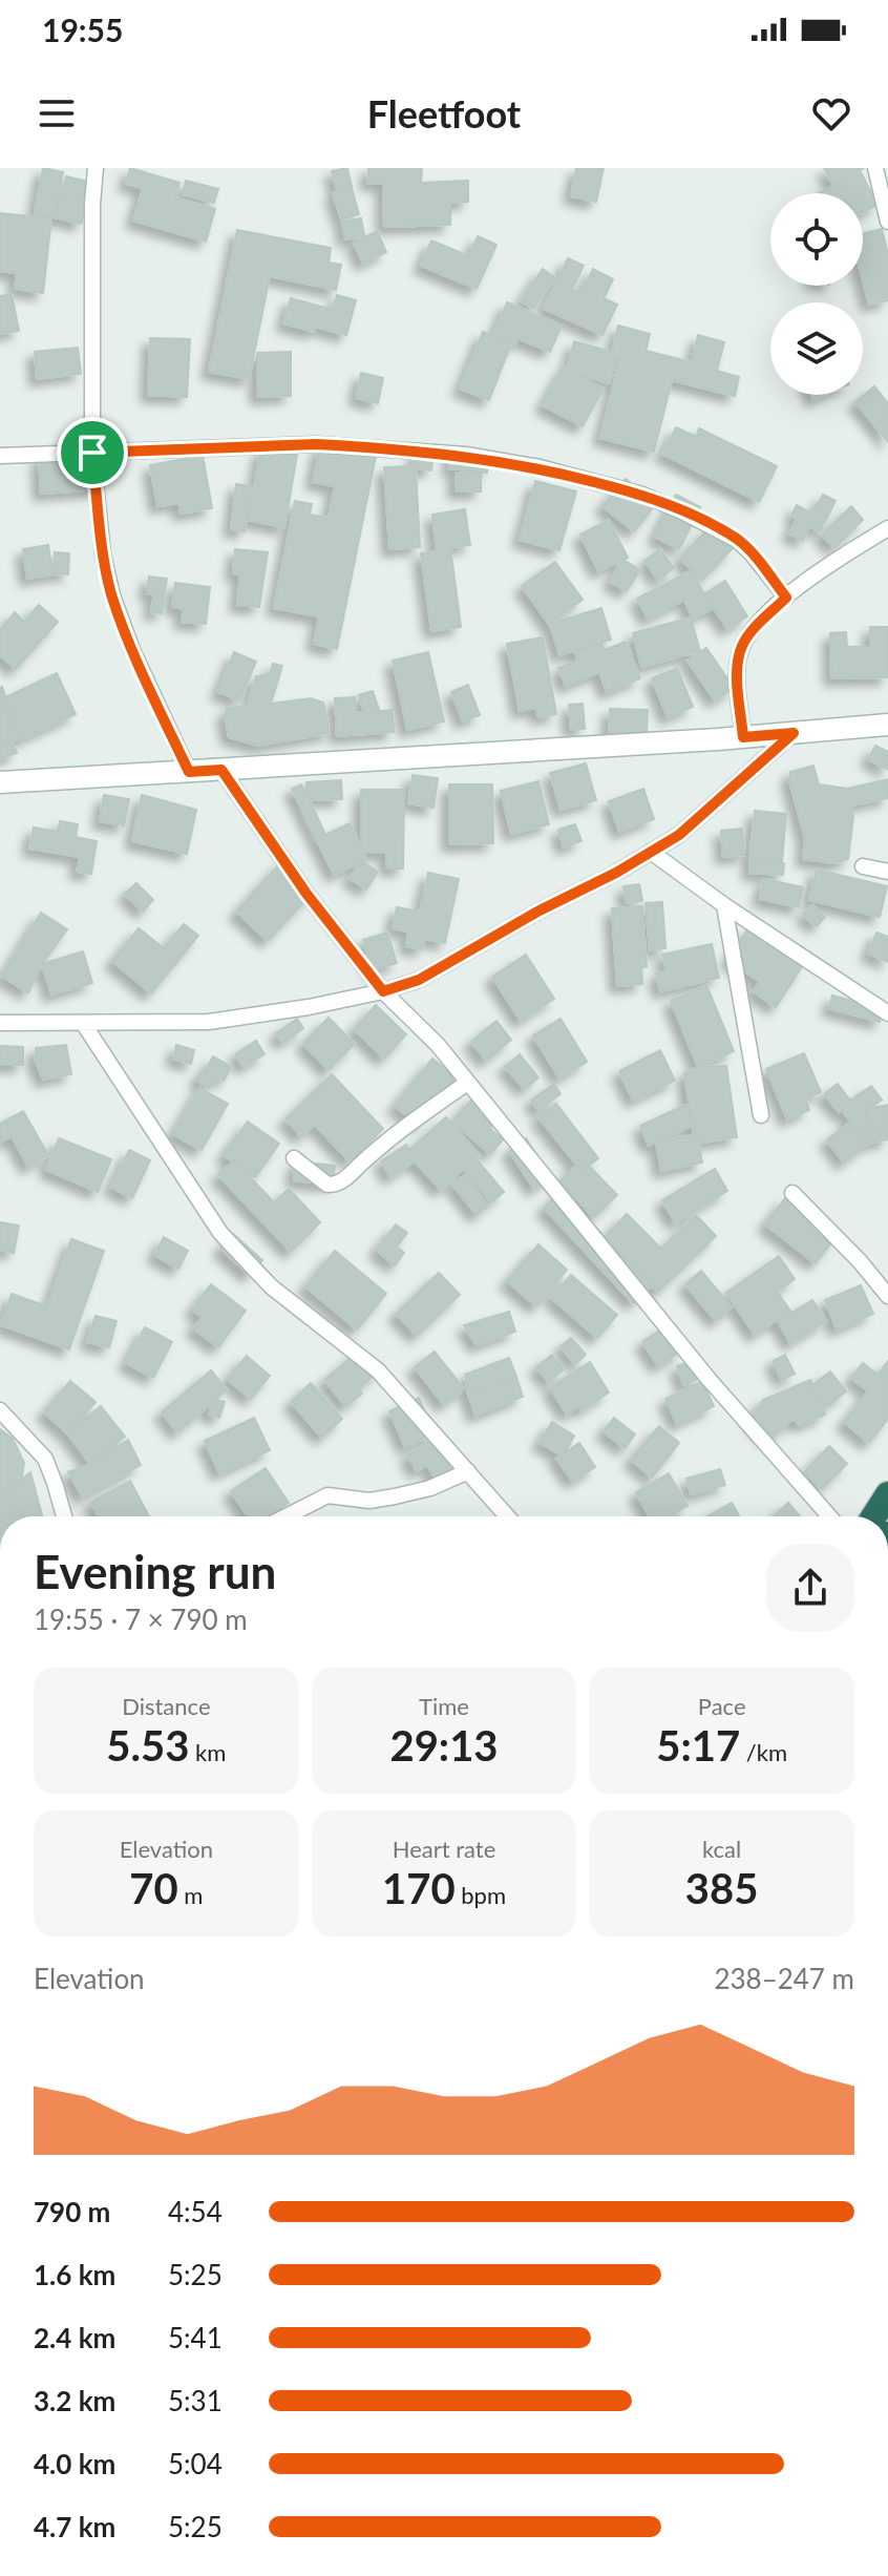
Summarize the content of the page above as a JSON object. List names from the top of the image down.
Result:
{
  "page": {
    "status": "19:55",
    "header": "Fleetfoot",
    "heading": ["Evening run", "19:55 · 7 × 790 m"],
    "stats": [
      ["Distance", "5.53 km"],
      ["Time", "29:13"],
      ["Pace", "5:17 /km"],
      ["Elevation", "70 m"],
      ["Heart rate", "170 bpm"],
      ["kcal", "385"]
    ],
    "chart": ["Elevation", "238–247 m"],
    "list": [
      {
        "name": "790 m",
        "note": "4:54"
      },
      {
        "name": "1.6 km",
        "note": "5:25"
      },
      {
        "name": "2.4 km",
        "note": "5:41"
      },
      {
        "name": "3.2 km",
        "note": "5:31"
      },
      {
        "name": "4.0 km",
        "note": "5:04"
      },
      {
        "name": "4.7 km",
        "note": "5:25"
      }
    ]
  }
}
